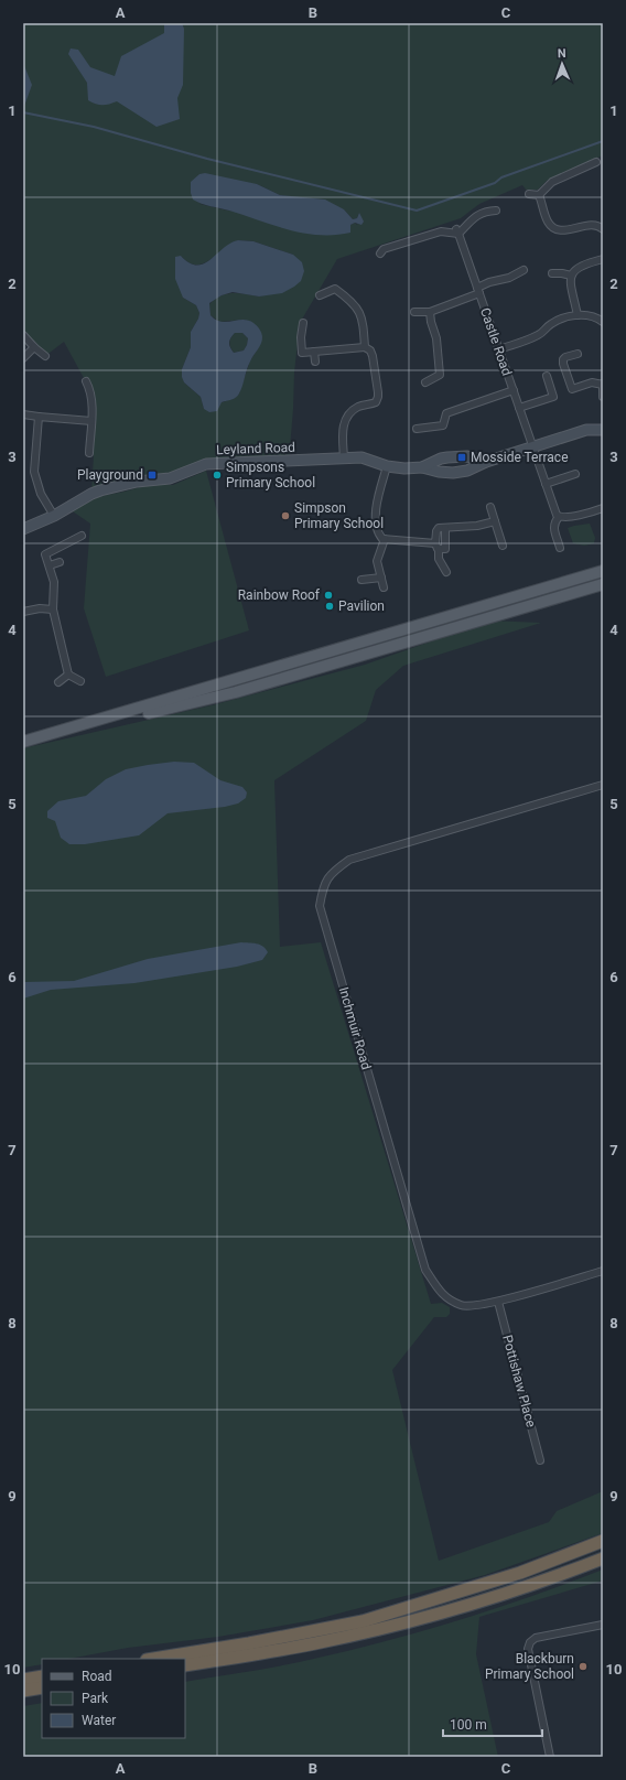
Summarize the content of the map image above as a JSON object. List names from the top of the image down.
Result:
{
  "streets": {
    "street": [
      "Castle Road",
      "Leyland Road",
      "Inchmuir Road",
      "Pottishaw Place"
    ]
  },
  "crossings": [
    ["Castle Road", "Leyland Road"],
    ["Inchmuir Road", "Pottishaw Place"]
  ],
  "places": {
    "transit": ["Mosside Terrace", "Playground"],
    "other": [
      "Simpsons Primary School",
      "Simpson Primary School",
      "Rainbow Roof",
      "Pavilion",
      "Blackburn Primary School"
    ]
  },
  "legend": ["Road", "Park", "Water"],
  "scale_bar": "100 m",
  "north": "top",
  "grid": {
    "columns": ["A", "B", "C"],
    "rows": [
      "1",
      "2",
      "3",
      "4",
      "5",
      "6",
      "7",
      "8",
      "9",
      "10"
    ]
  }
}
